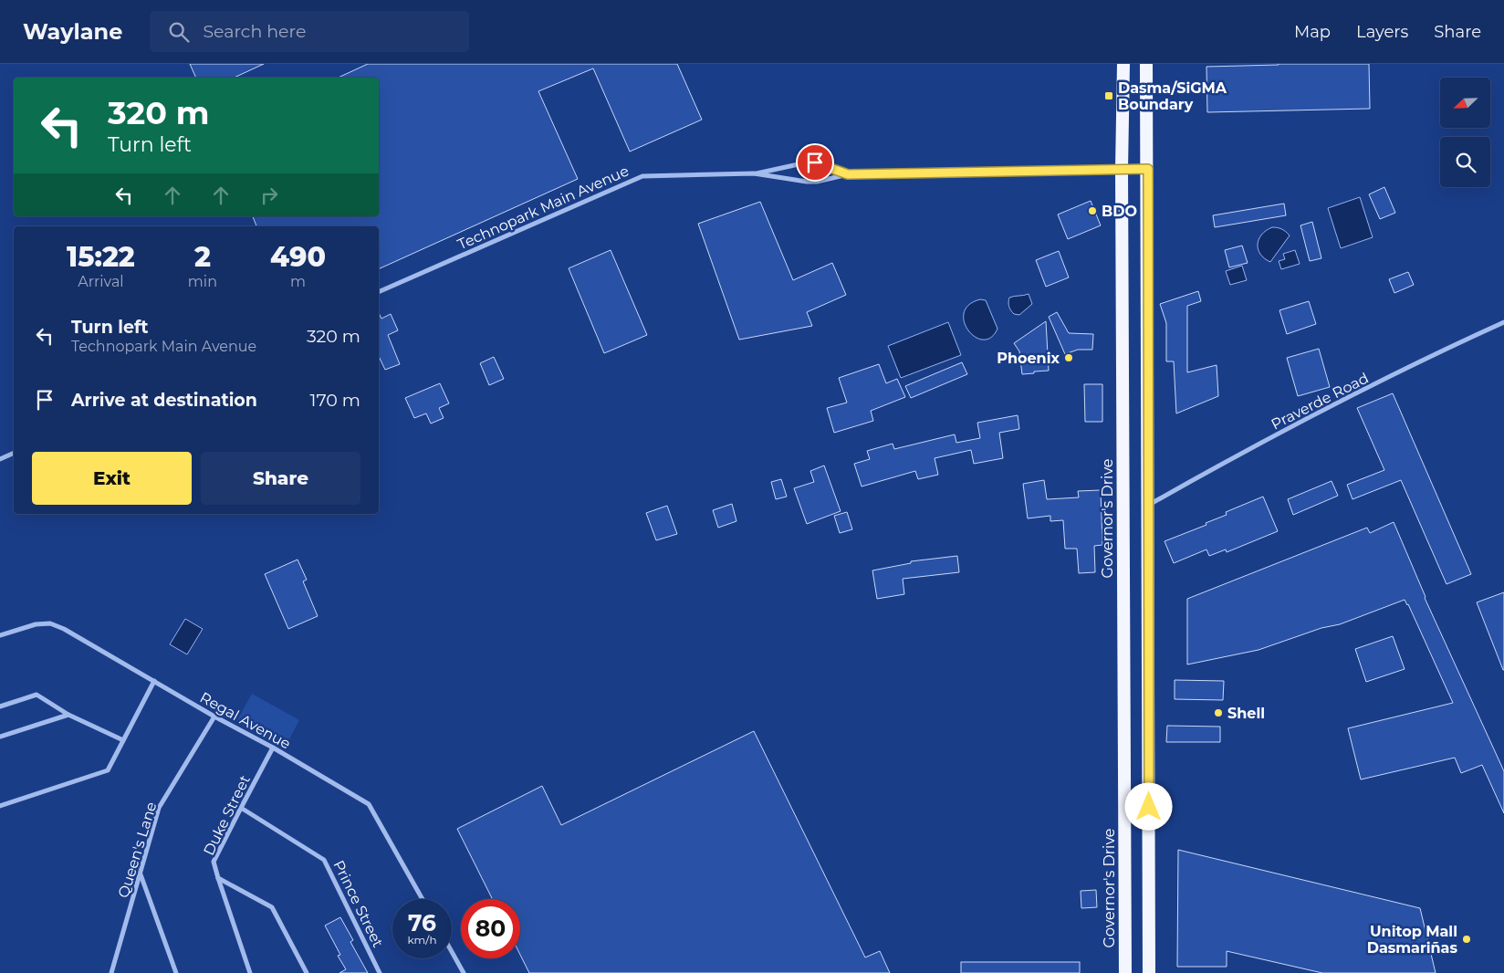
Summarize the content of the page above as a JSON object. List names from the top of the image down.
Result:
{
  "streets": {
    "highway": ["Governor's Drive"],
    "street": [
      "Technopark Main Avenue",
      "Praverde Road",
      "Regal Avenue",
      "Duke Street",
      "Queen's Lane",
      "Prince Street"
    ]
  },
  "crossings": [
    ["Technopark Main Avenue", "Governor's Drive"],
    ["Regal Avenue", "Duke Street"],
    ["Regal Avenue", "Queen's Lane"],
    ["Duke Street", "Prince Street"]
  ],
  "places": {
    "transit": ["Dasma/SiGMA Boundary"],
    "other": [
      "BDO",
      "Phoenix",
      "Shell",
      "Unitop Mall Dasmariñas"
    ]
  },
  "north": "bottom left",
  "page": {
    "header": "Waylane",
    "search": "Search here",
    "nav": ["Map", "Layers", "Share"],
    "turn": ["320 m", "Turn left"],
    "eta": [
      "15:22",
      "Arrival",
      "2",
      "min",
      "490",
      "m"
    ],
    "list": [
      {
        "name": "Turn left",
        "note": "Technopark Main Avenue",
        "value": "320 m"
      },
      {
        "name": "Arrive at destination",
        "value": "170 m"
      }
    ],
    "buttons": ["Exit", "Share"],
    "speed": "76 km/h",
    "limit": "80"
  }
}
